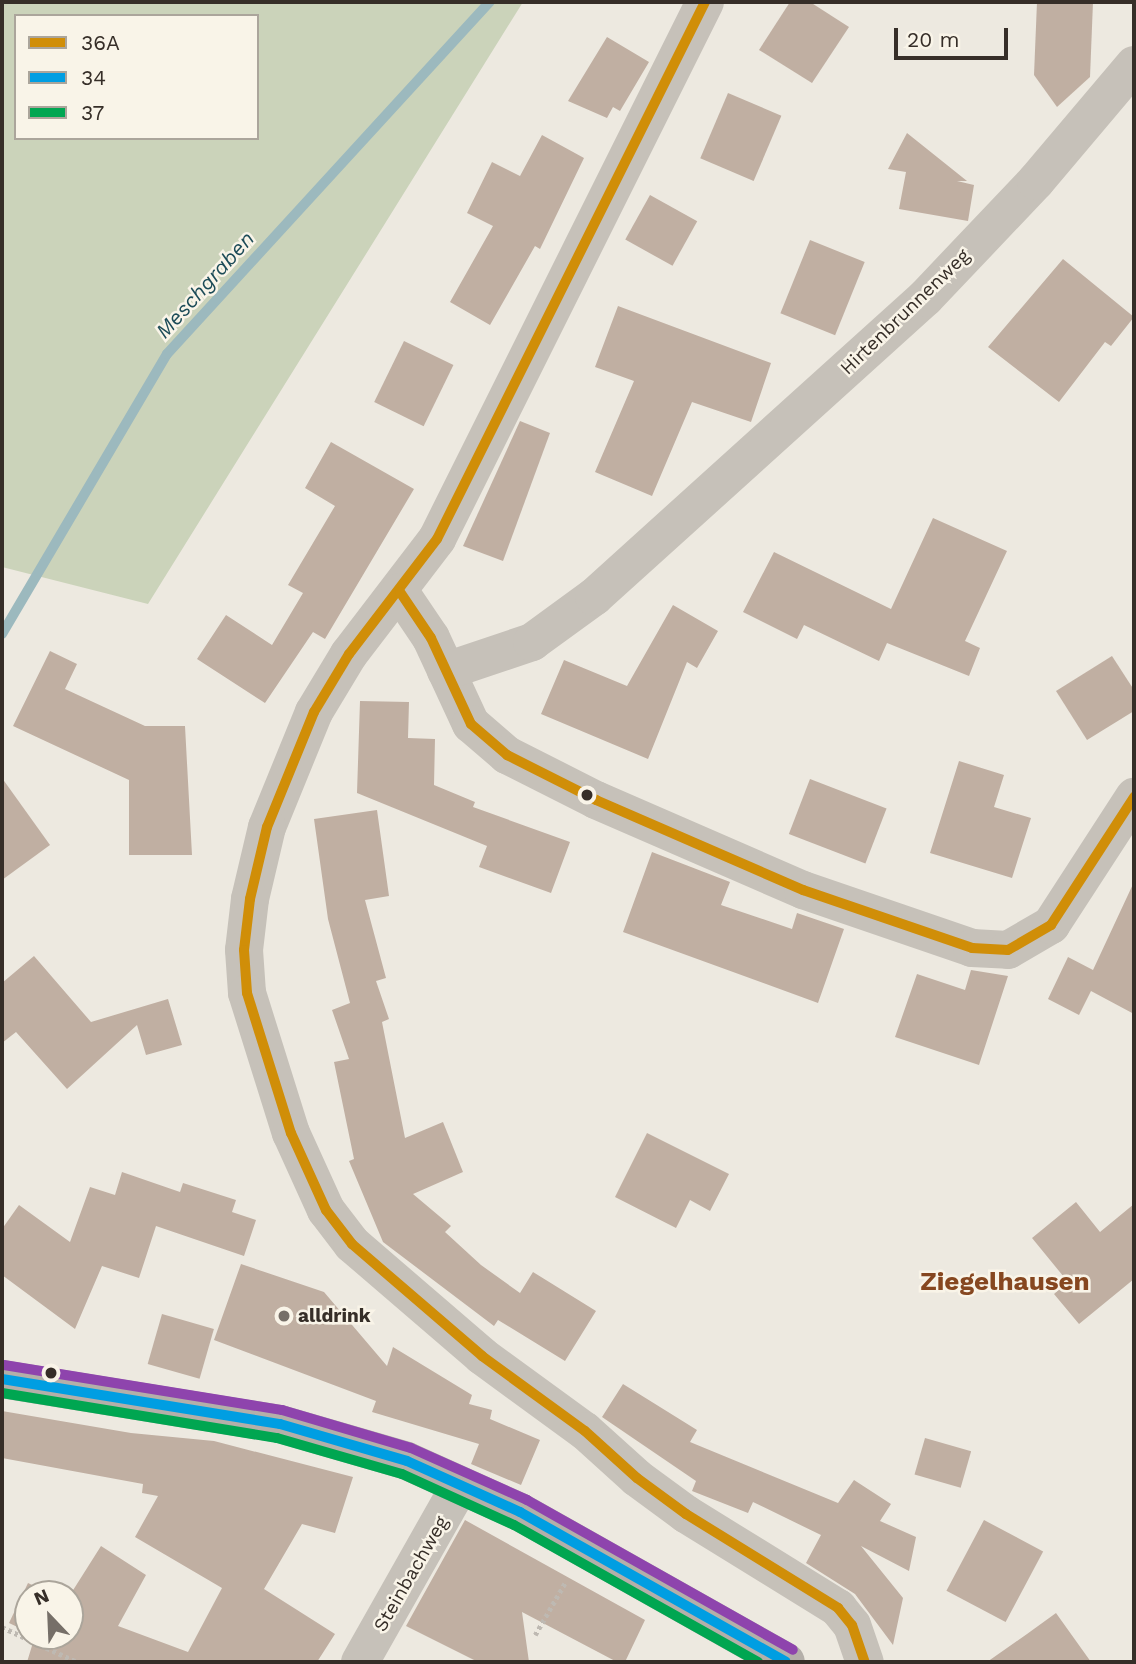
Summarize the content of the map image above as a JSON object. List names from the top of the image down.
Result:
{
  "streets": {
    "street": ["Hirtenbrunnenweg", "Steinbachweg"]
  },
  "districts": ["Ziegelhausen"],
  "water": ["Meschgraben"],
  "places": ["alldrink"],
  "lines": ["transit line 36A", "transit line 34", "transit line 37"],
  "legend": ["36A", "34", "37"],
  "scale_bar": "20 m",
  "north": "top left"
}
